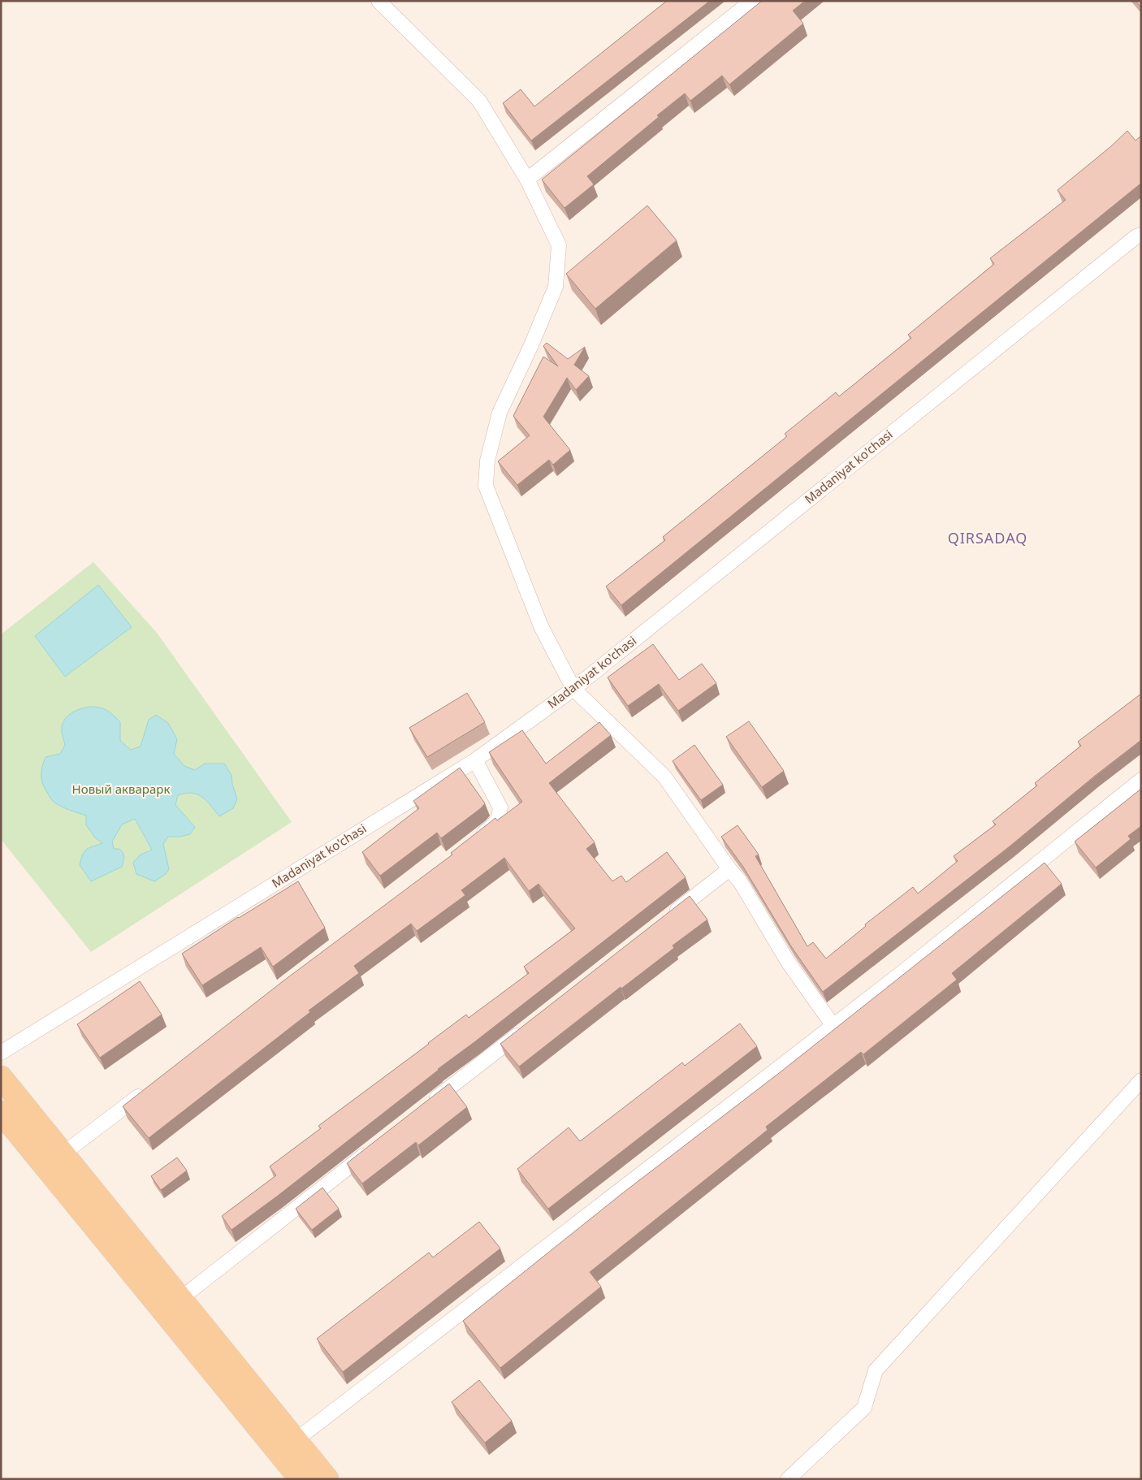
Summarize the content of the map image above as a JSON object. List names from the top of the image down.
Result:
{
  "streets": {
    "street": ["Madaniyat ko'chasi"]
  },
  "districts": ["QIRSADAQ"],
  "parks": ["Новый акварарк"]
}
